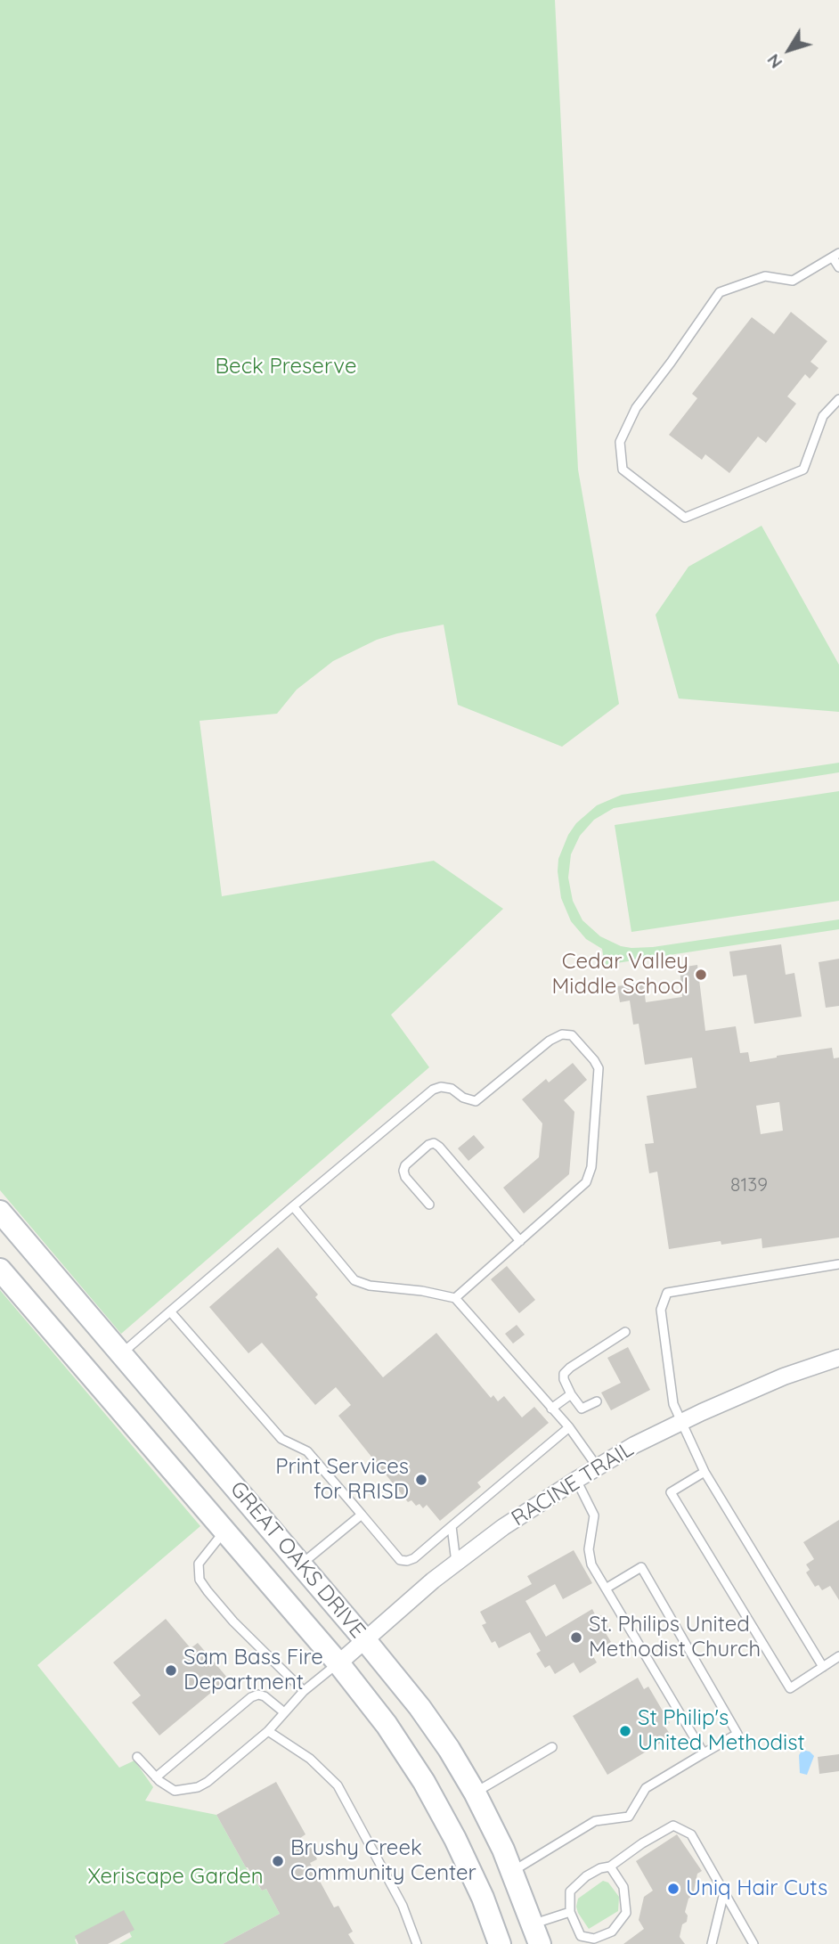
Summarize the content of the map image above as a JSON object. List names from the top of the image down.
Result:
{
  "streets": {
    "street": ["RACINE TRAIL", "GREAT OAKS DRIVE"]
  },
  "crossings": [
    ["RACINE TRAIL", "GREAT OAKS DRIVE"]
  ],
  "parks": ["Beck Preserve", "Xeriscape Garden"],
  "places": [
    "Cedar Valley Middle School",
    "Print Services for RRISD",
    "St. Philips United Methodist Church",
    "Sam Bass Fire Department",
    "St Philip's United Methodist",
    "Brushy Creek Community Center",
    "Uniq Hair Cuts"
  ],
  "house_numbers": ["8139"],
  "north": "bottom left"
}
